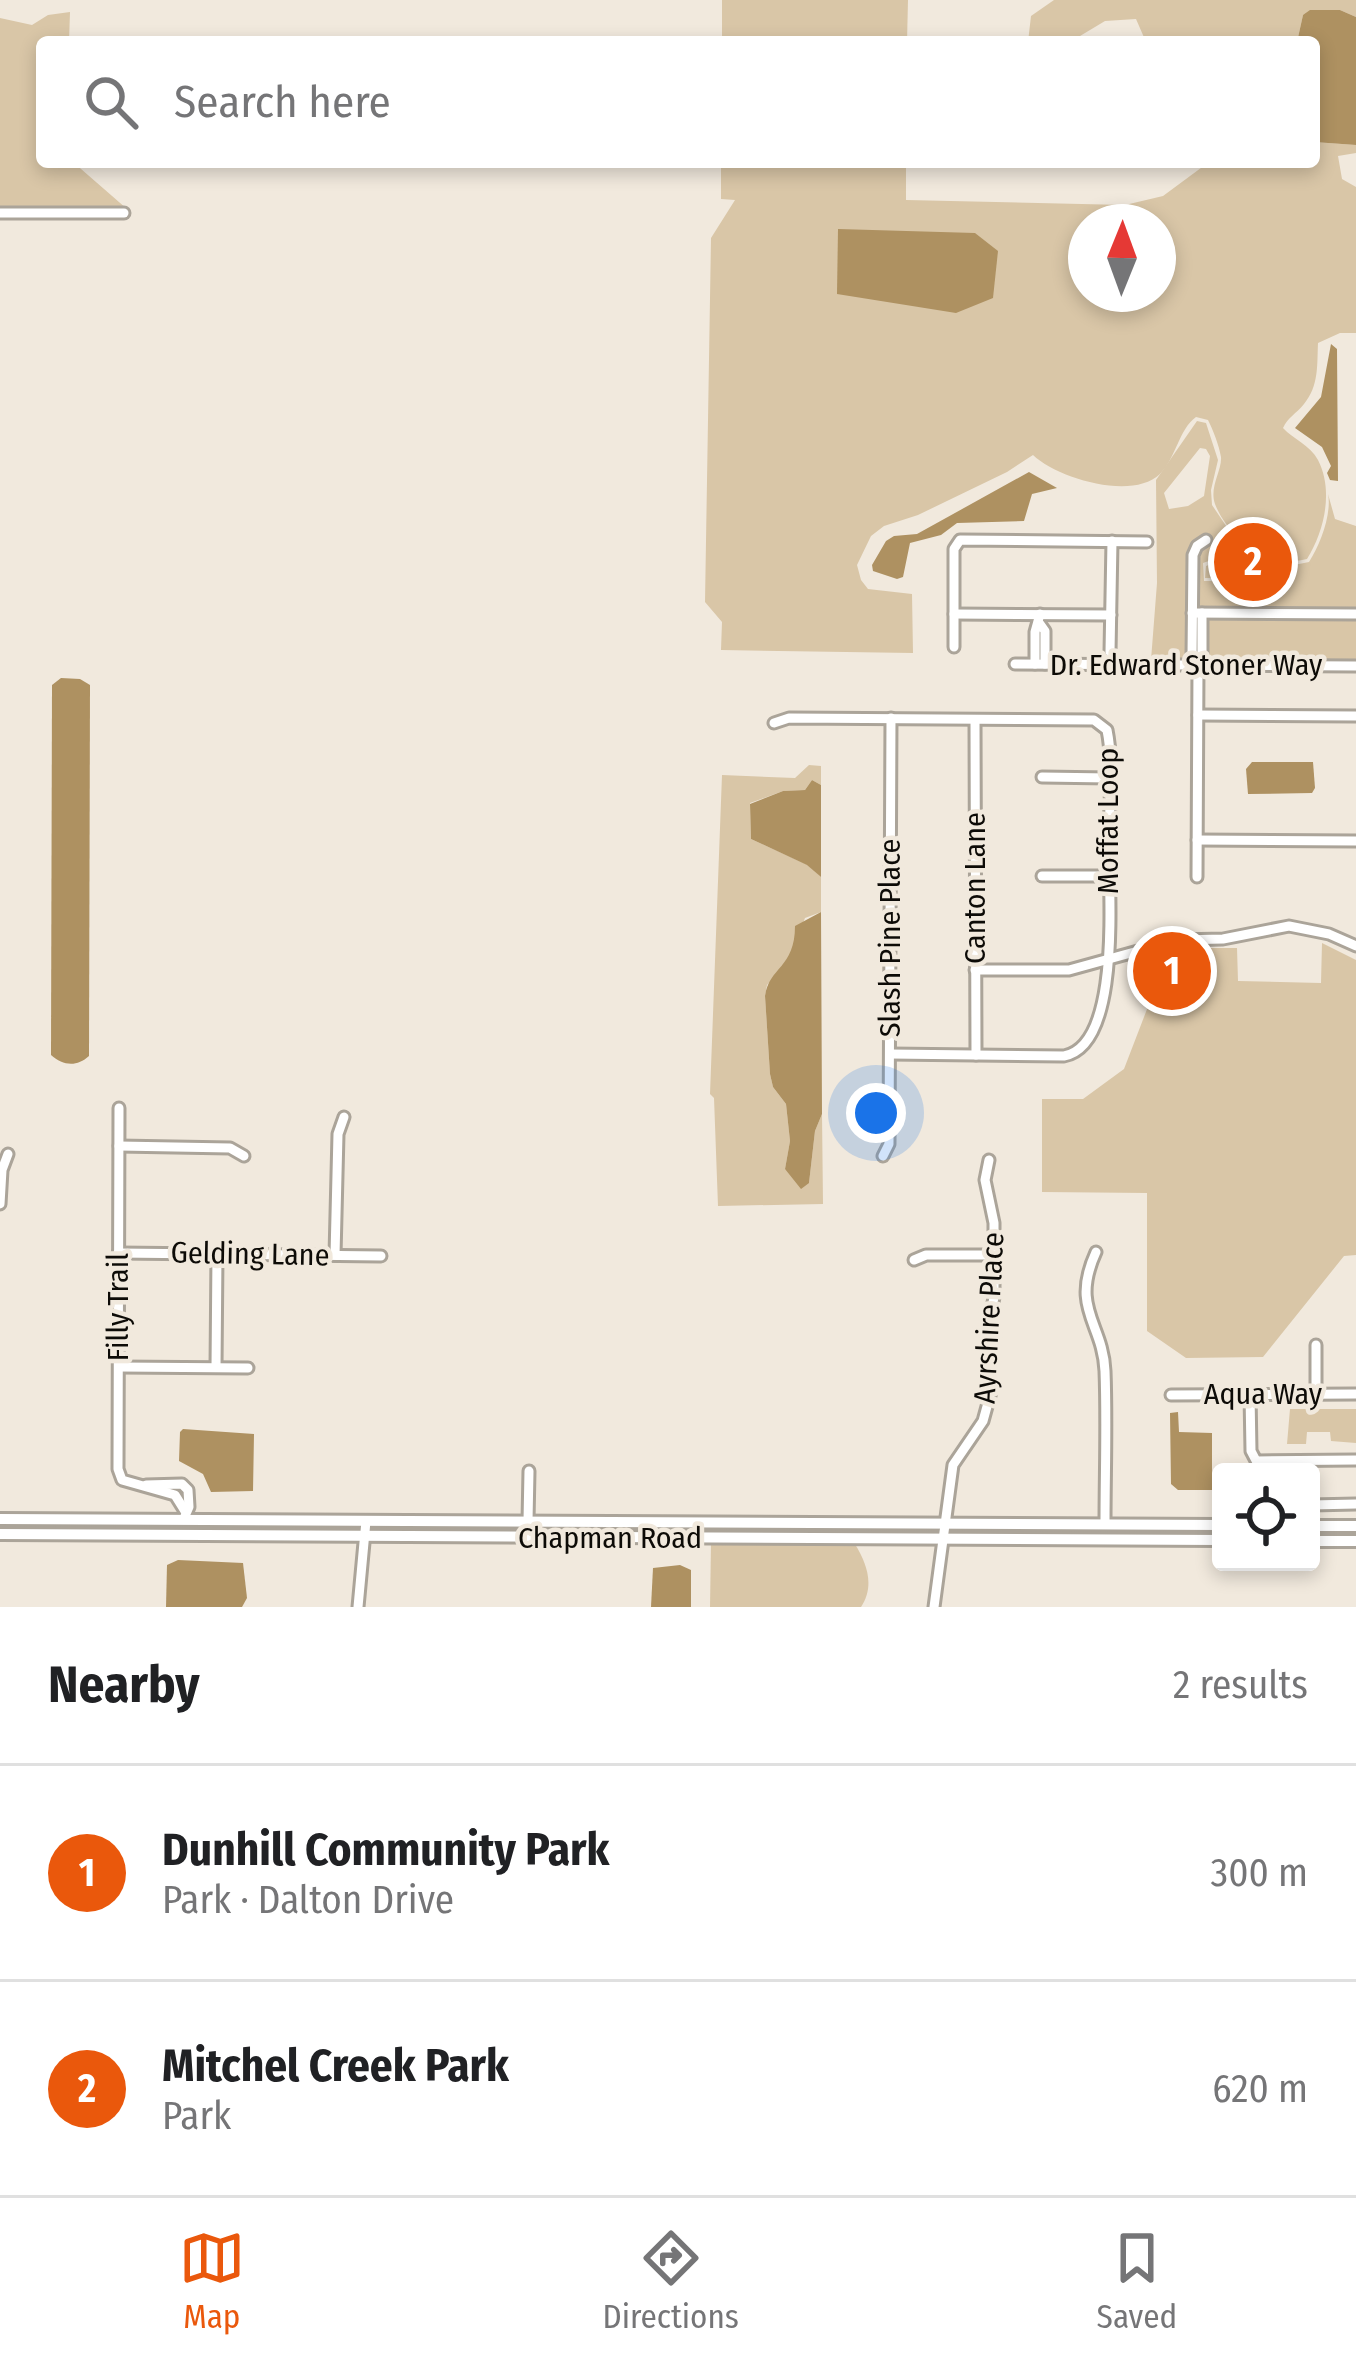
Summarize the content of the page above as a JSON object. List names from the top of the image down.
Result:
{
  "streets": {
    "street": [
      "Dr. Edward Stoner Way",
      "Moffat Loop",
      "Canton Lane",
      "Slash Pine Place",
      "Gelding Lane",
      "Filly Trail",
      "Ayrshire Place",
      "Aqua Way",
      "Chapman Road"
    ]
  },
  "crossings": [
    ["Moffat Loop", "Canton Lane"],
    ["Moffat Loop", "Slash Pine Place"],
    ["Gelding Lane", "Filly Trail"],
    ["Ayrshire Place", "Chapman Road"]
  ],
  "north": "top",
  "page": {
    "search": "Search here",
    "pins": ["2", "1"],
    "heading": ["Nearby", "2 results"],
    "list": [
      {
        "mark": "1",
        "name": "Dunhill Community Park",
        "note": "Park · Dalton Drive",
        "value": "300 m"
      },
      {
        "mark": "2",
        "name": "Mitchel Creek Park",
        "note": "Park",
        "value": "620 m"
      }
    ],
    "nav": ["Map", "Directions", "Saved"]
  }
}
